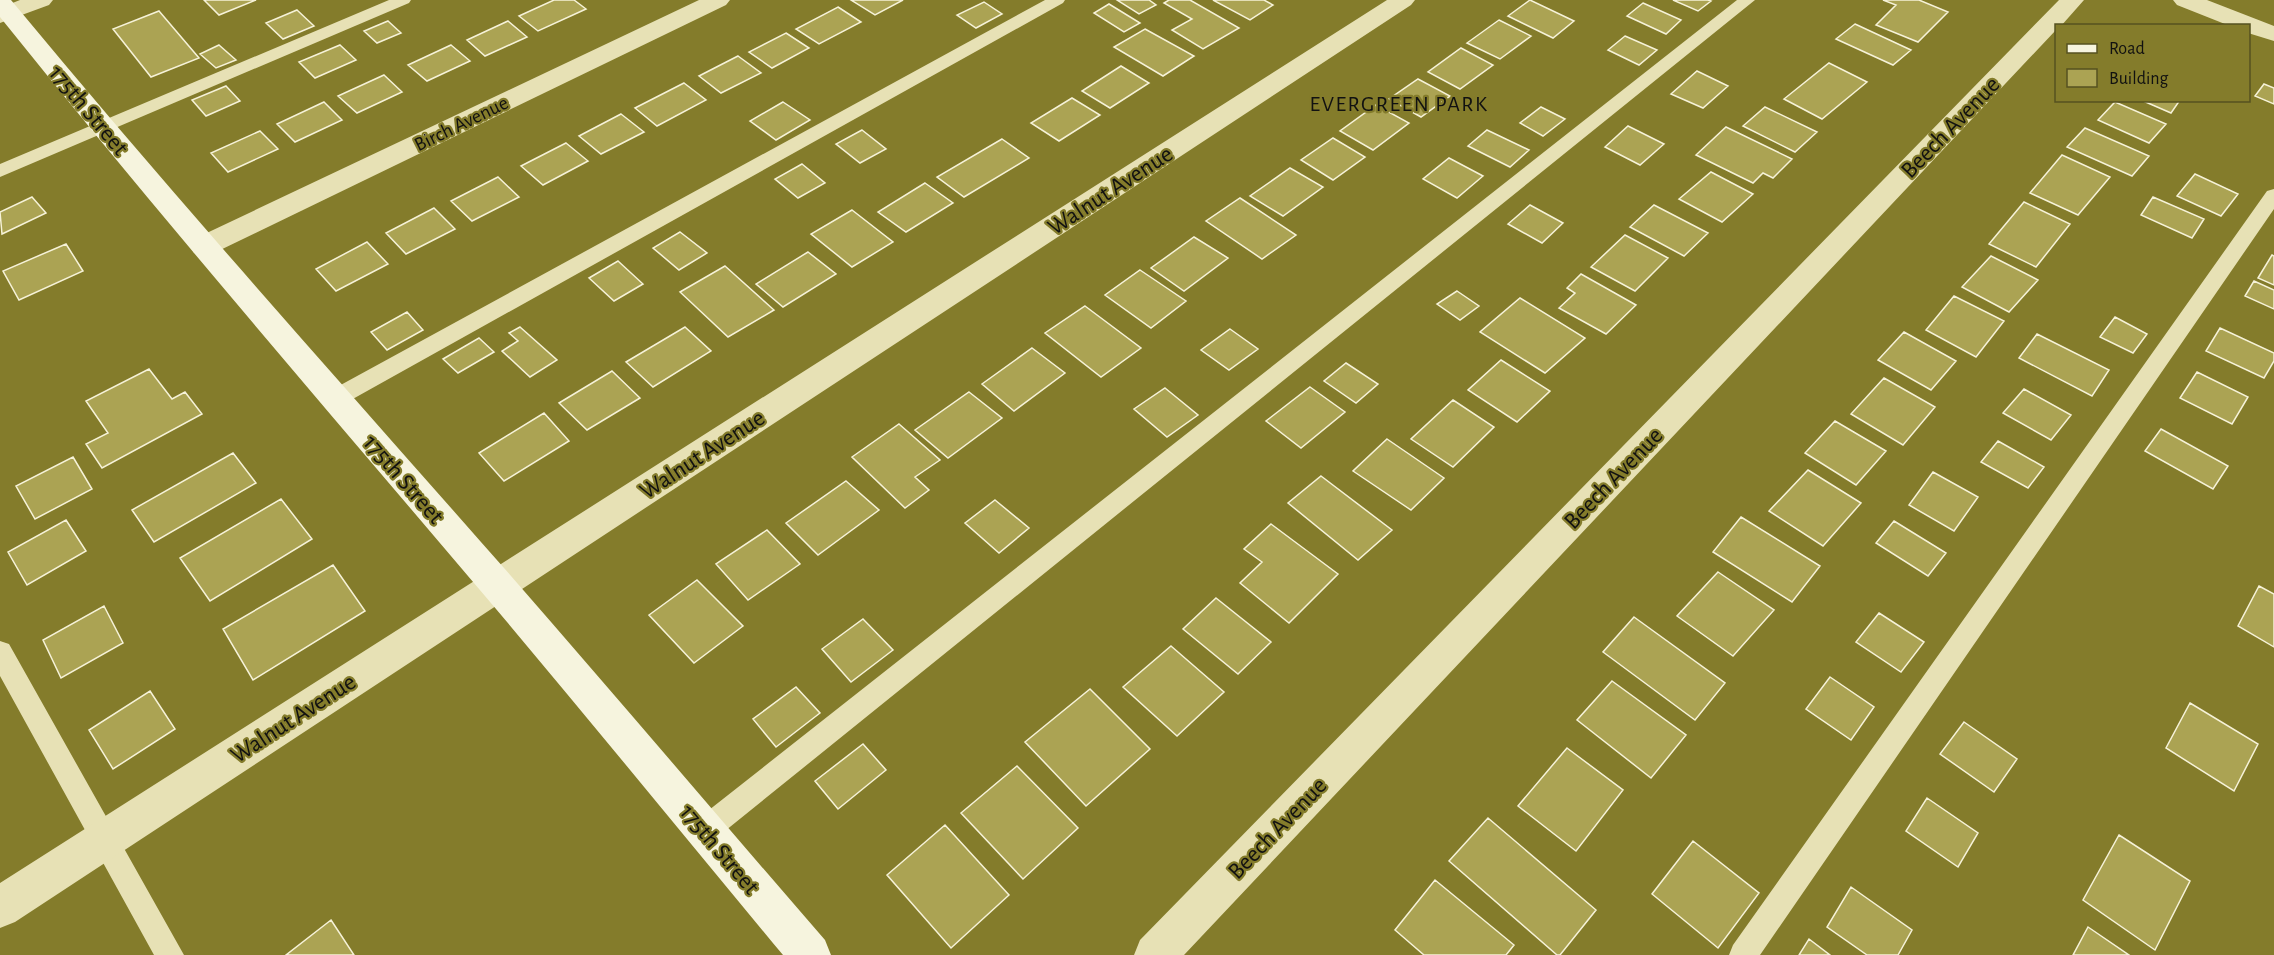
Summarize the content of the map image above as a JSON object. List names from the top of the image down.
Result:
{
  "streets": {
    "street": [
      "175th Street",
      "Birch Avenue",
      "Beech Avenue",
      "Walnut Avenue"
    ]
  },
  "crossings": [
    ["175th Street", "Birch Avenue"],
    ["175th Street", "Walnut Avenue"]
  ],
  "districts": ["EVERGREEN PARK"],
  "legend": ["Road", "Building"]
}
